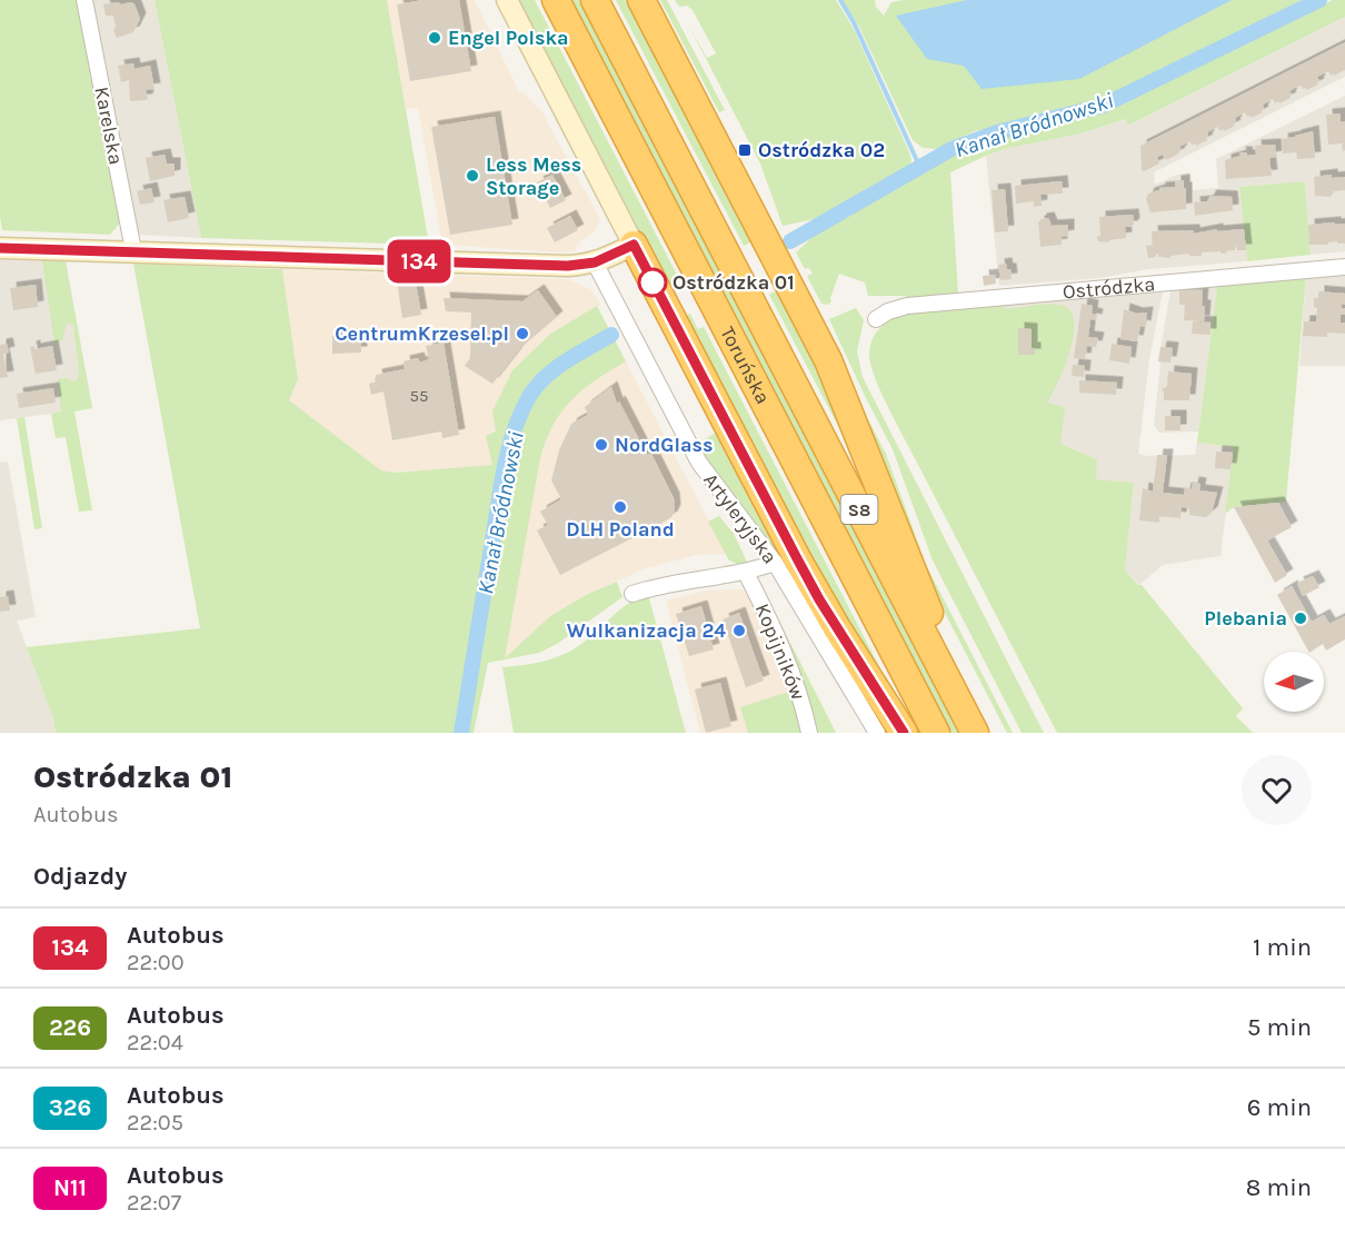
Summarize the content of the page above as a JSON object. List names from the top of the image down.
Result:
{
  "streets": {
    "highway": ["Toruńska", "S8"],
    "street": [
      "Karelska",
      "Ostródzka",
      "Artyleryjska",
      "Kopijników"
    ]
  },
  "water": ["Kanał Bródnowski"],
  "places": {
    "other": [
      "Engel Polska",
      "Less Mess Storage",
      "Ostródzka 01",
      "CentrumKrzesel.pl",
      "NordGlass",
      "DLH Poland",
      "Plebania",
      "Wulkanizacja 24"
    ],
    "transit": ["Ostródzka 02"]
  },
  "lines": ["bus line 134"],
  "house_numbers": ["55"],
  "north": "left",
  "page": {
    "on_map": "134",
    "heading": [
      ["Ostródzka 01", "Autobus"],
      "Odjazdy"
    ],
    "list": [
      {
        "mark": "134",
        "name": "Autobus",
        "note": "22:00",
        "value": "1 min"
      },
      {
        "mark": "226",
        "name": "Autobus",
        "note": "22:04",
        "value": "5 min"
      },
      {
        "mark": "326",
        "name": "Autobus",
        "note": "22:05",
        "value": "6 min"
      },
      {
        "mark": "N11",
        "name": "Autobus",
        "note": "22:07",
        "value": "8 min"
      }
    ]
  }
}
